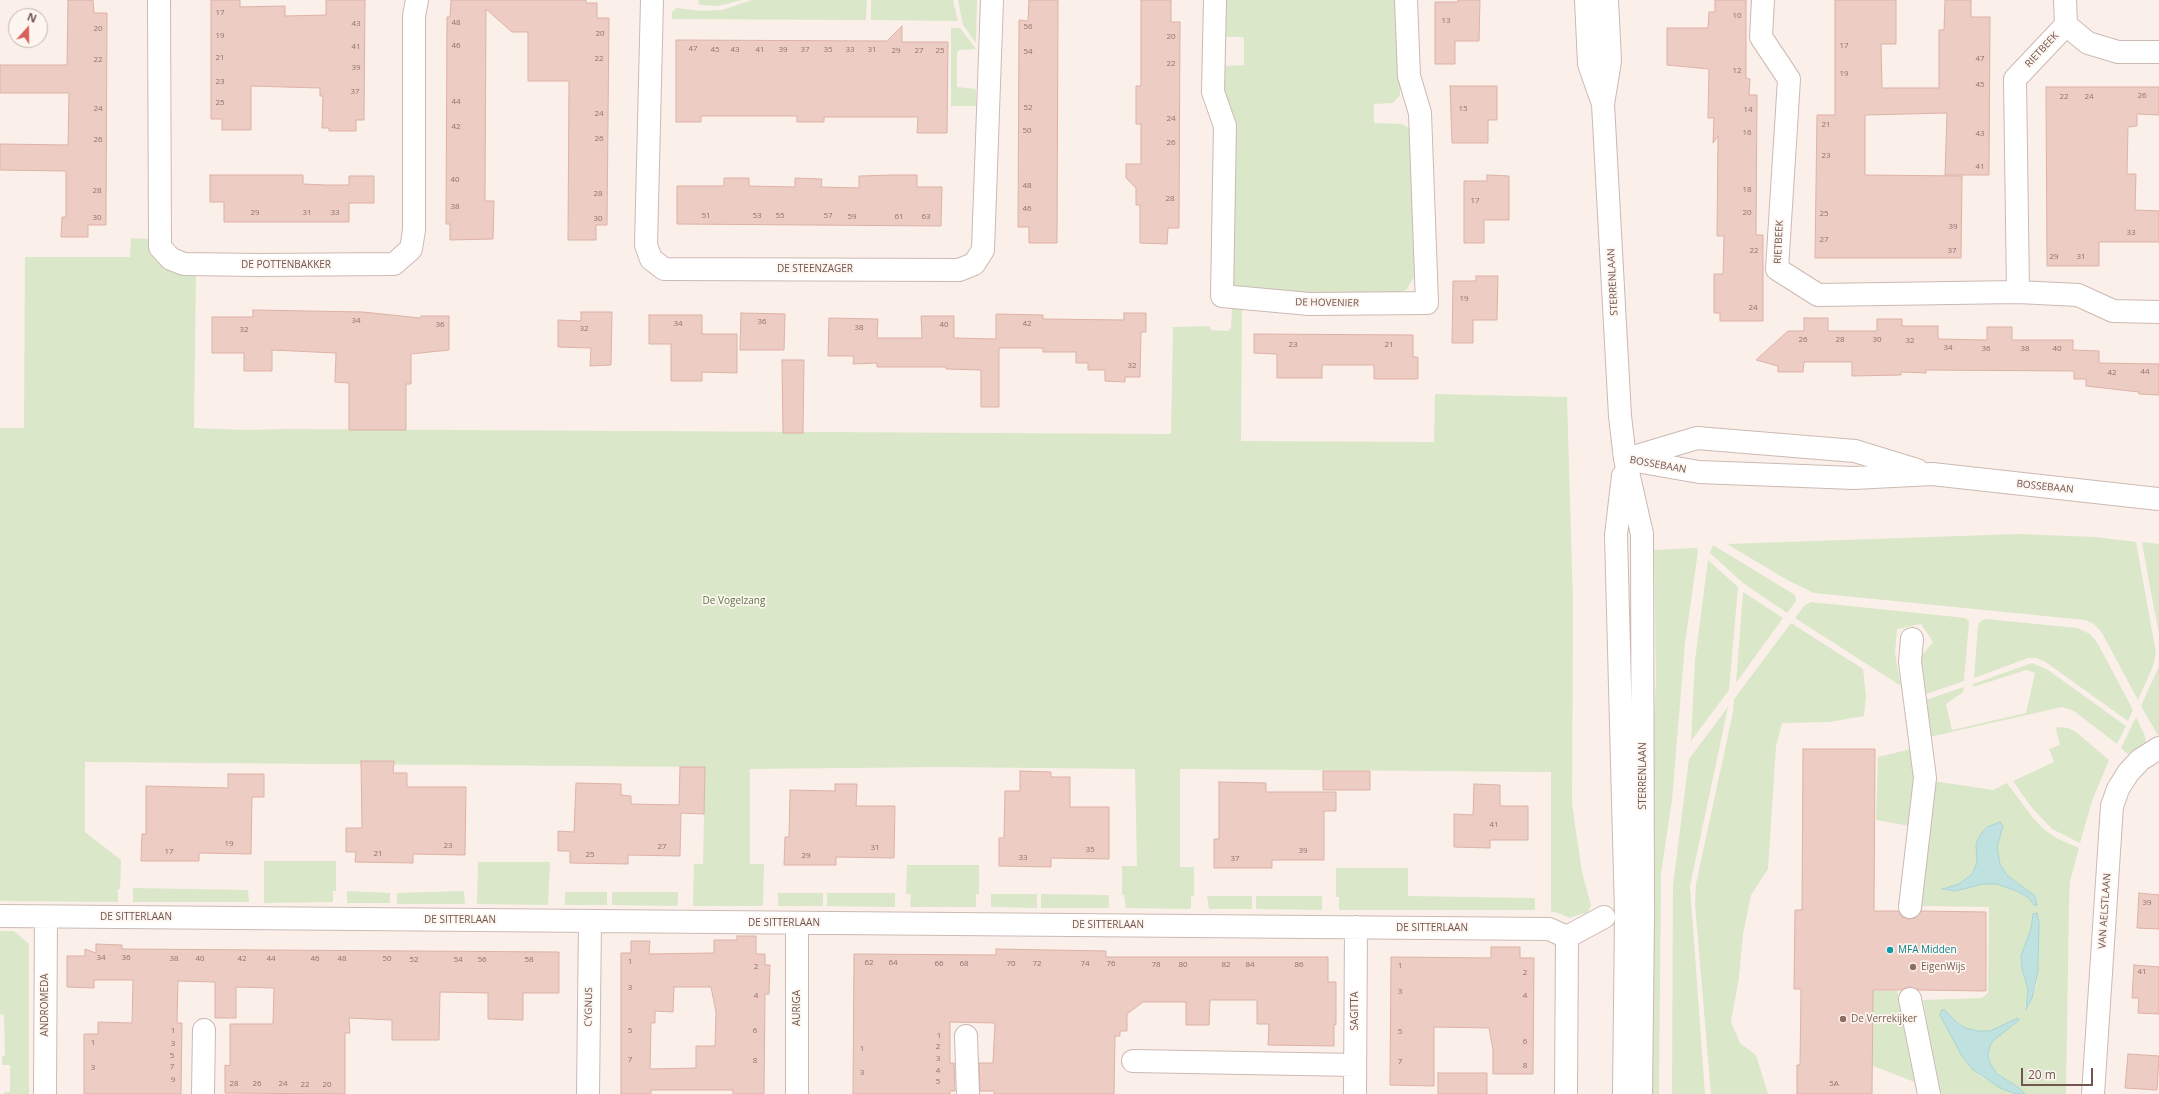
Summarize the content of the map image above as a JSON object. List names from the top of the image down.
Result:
{
  "streets": {
    "street": [
      "RIETBEEK",
      "DE POTTENBAKKER",
      "DE STEENZAGER",
      "STERRENLAAN",
      "DE HOVENIER",
      "BOSSEBAAN",
      "VAN AELSTLAAN",
      "DE SITTERLAAN",
      "ANDROMEDA",
      "CYGNUS",
      "AURIGA",
      "SAGITTA"
    ]
  },
  "crossings": [
    ["STERRENLAAN", "BOSSEBAAN"],
    ["DE SITTERLAAN", "ANDROMEDA"],
    ["DE SITTERLAAN", "CYGNUS"],
    ["DE SITTERLAAN", "AURIGA"],
    ["DE SITTERLAAN", "SAGITTA"]
  ],
  "parks": ["De Vogelzang"],
  "places": ["MFA Midden", "EigenWijs", "De Verrekijker"],
  "house_numbers": [
    "17",
    "10",
    "13",
    "48",
    "43",
    "56",
    "20",
    "20",
    "19",
    "20",
    "46",
    "17",
    "41",
    "47",
    "45",
    "43",
    "41",
    "39",
    "37",
    "35",
    "33",
    "31",
    "29",
    "27",
    "25",
    "54",
    "21",
    "22",
    "47",
    "22",
    "22",
    "39",
    "12",
    "19",
    "23",
    "45",
    "37",
    "26",
    "22",
    "24",
    "44",
    "25",
    "52",
    "24",
    "15",
    "14",
    "24",
    "24",
    "21",
    "42",
    "50",
    "16",
    "43",
    "26",
    "26",
    "26",
    "23",
    "41",
    "40",
    "48",
    "18",
    "28",
    "28",
    "28",
    "17",
    "38",
    "46",
    "29",
    "31",
    "33",
    "20",
    "25",
    "51",
    "53",
    "55",
    "57",
    "59",
    "61",
    "63",
    "30",
    "30",
    "39",
    "33",
    "27",
    "22",
    "37",
    "29",
    "31",
    "19",
    "24",
    "34",
    "36",
    "34",
    "42",
    "36",
    "40",
    "38",
    "32",
    "32",
    "26",
    "28",
    "30",
    "32",
    "23",
    "21",
    "34",
    "36",
    "38",
    "40",
    "32",
    "44",
    "42",
    "41",
    "19",
    "23",
    "27",
    "31",
    "35",
    "39",
    "17",
    "21",
    "25",
    "29",
    "33",
    "37",
    "39",
    "34",
    "36",
    "38",
    "40",
    "42",
    "44",
    "46",
    "48",
    "50",
    "52",
    "54",
    "56",
    "58",
    "1",
    "62",
    "64",
    "66",
    "68",
    "70",
    "72",
    "74",
    "76",
    "78",
    "80",
    "82",
    "84",
    "86",
    "1",
    "2",
    "41",
    "2",
    "3",
    "3",
    "4",
    "4",
    "1",
    "5",
    "6",
    "5",
    "1",
    "6",
    "1",
    "3",
    "2",
    "1",
    "5",
    "3",
    "7",
    "8",
    "7",
    "8",
    "7",
    "3",
    "4",
    "3",
    "9",
    "5",
    "28",
    "26",
    "24",
    "5A",
    "22",
    "20"
  ],
  "scale_bar": "20 m",
  "north": "top"
}
